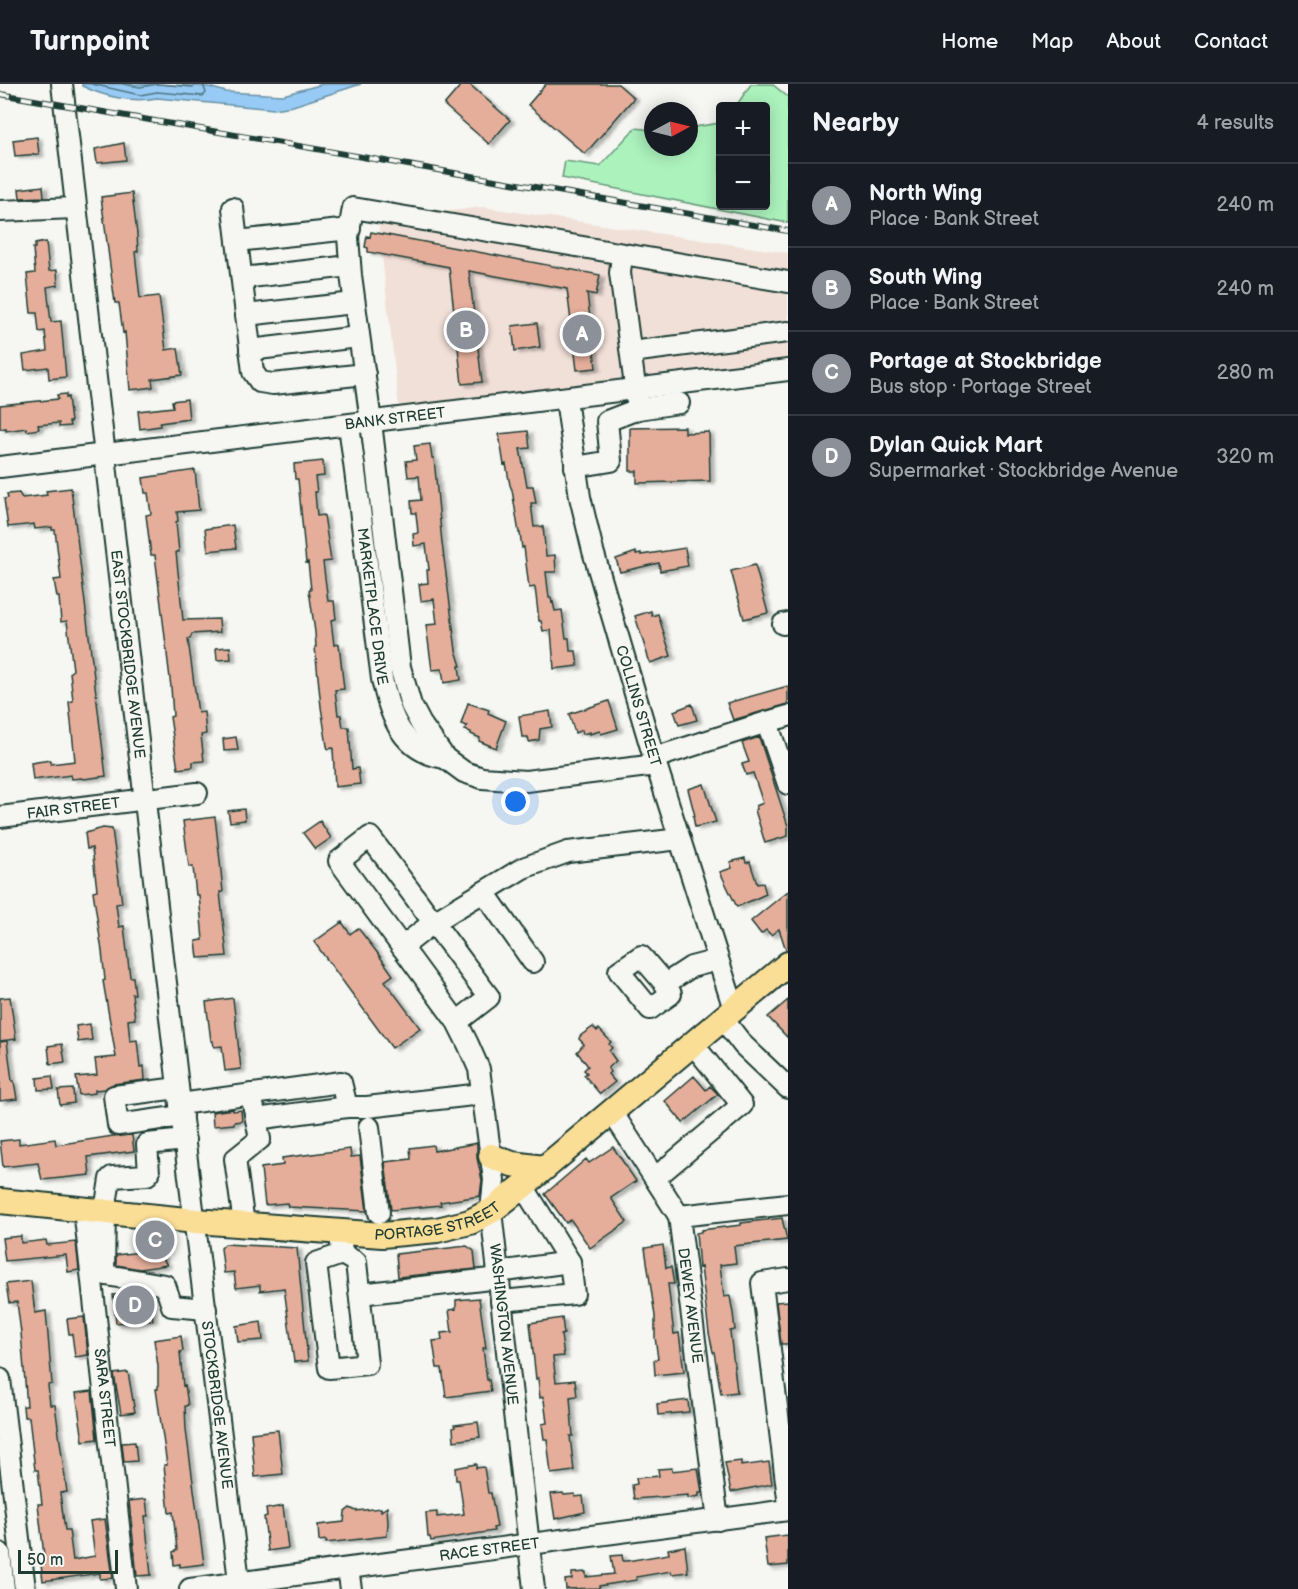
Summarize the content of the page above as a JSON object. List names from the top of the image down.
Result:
{
  "streets": {
    "main road": ["PORTAGE STREET"],
    "street": [
      "BANK STREET",
      "MARKETPLACE DRIVE",
      "EAST STOCKBRIDGE AVENUE",
      "COLLINS STREET",
      "FAIR STREET",
      "DEWEY AVENUE",
      "WASHINGTON AVENUE",
      "SARA STREET",
      "STOCKBRIDGE AVENUE",
      "RACE STREET"
    ]
  },
  "crossings": [
    ["BANK STREET", "MARKETPLACE DRIVE"],
    ["BANK STREET", "EAST STOCKBRIDGE AVENUE"],
    ["BANK STREET", "COLLINS STREET"],
    ["MARKETPLACE DRIVE", "COLLINS STREET"],
    ["EAST STOCKBRIDGE AVENUE", "FAIR STREET"],
    ["EAST STOCKBRIDGE AVENUE", "PORTAGE STREET"],
    ["EAST STOCKBRIDGE AVENUE", "STOCKBRIDGE AVENUE"],
    ["COLLINS STREET", "PORTAGE STREET"],
    ["PORTAGE STREET", "DEWEY AVENUE"],
    ["PORTAGE STREET", "WASHINGTON AVENUE"],
    ["PORTAGE STREET", "SARA STREET"],
    ["PORTAGE STREET", "STOCKBRIDGE AVENUE"],
    ["DEWEY AVENUE", "RACE STREET"],
    ["WASHINGTON AVENUE", "RACE STREET"],
    ["STOCKBRIDGE AVENUE", "RACE STREET"]
  ],
  "scale_bar": "50 m",
  "north": "right",
  "page": {
    "header": "Turnpoint",
    "nav": [
      "Home",
      "Map",
      "About",
      "Contact"
    ],
    "heading": ["Nearby", "4 results"],
    "map_buttons": ["+", "−"],
    "list": [
      {
        "mark": "A",
        "name": "North Wing",
        "note": "Place · Bank Street",
        "value": "240 m"
      },
      {
        "mark": "B",
        "name": "South Wing",
        "note": "Place · Bank Street",
        "value": "240 m"
      },
      {
        "mark": "C",
        "name": "Portage at Stockbridge",
        "note": "Bus stop · Portage Street",
        "value": "280 m"
      },
      {
        "mark": "D",
        "name": "Dylan Quick Mart",
        "note": "Supermarket · Stockbridge Avenue",
        "value": "320 m"
      }
    ],
    "pins": [
      "B",
      "A",
      "C",
      "D"
    ],
    "scale": "50 m"
  }
}
